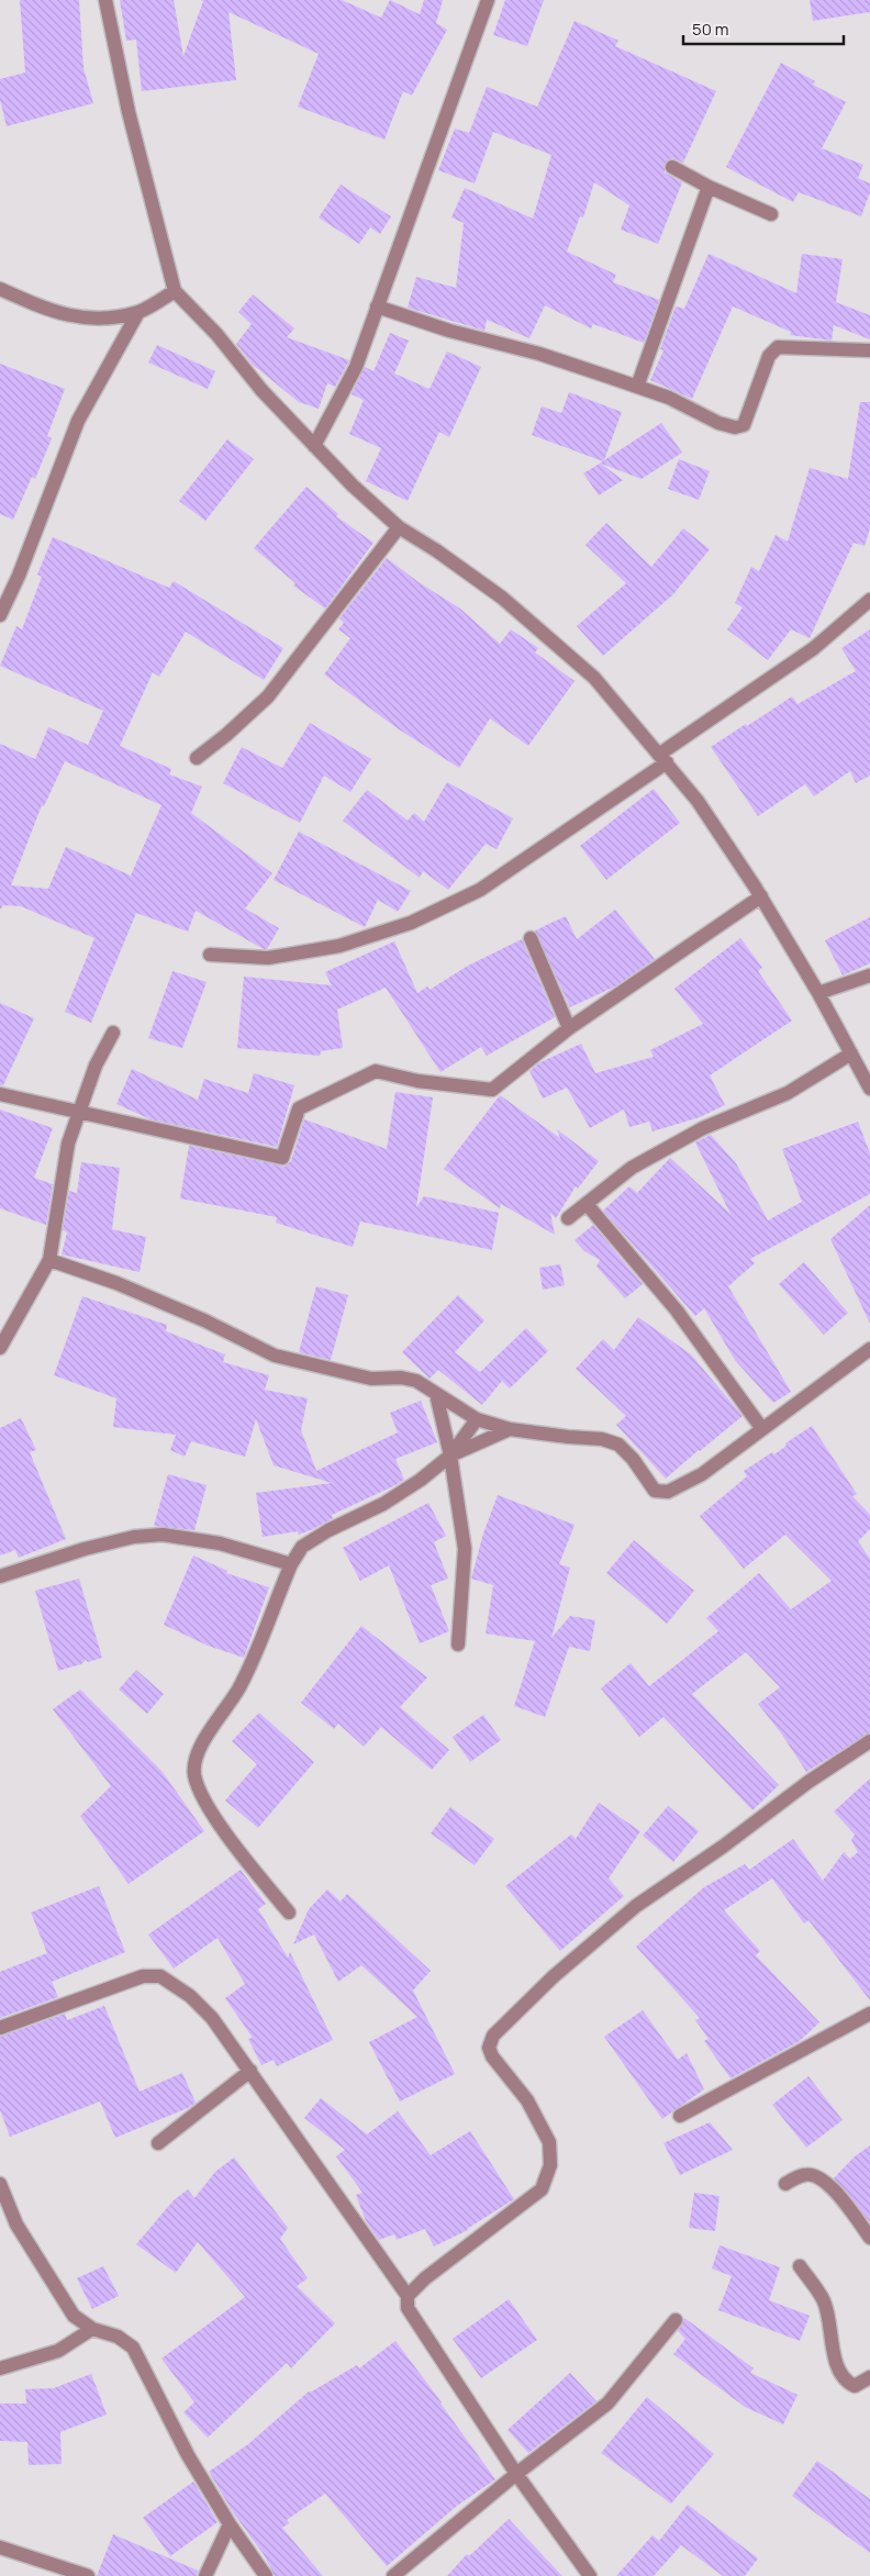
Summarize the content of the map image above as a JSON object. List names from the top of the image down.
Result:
{
  "scale_bar": "50 m"
}
